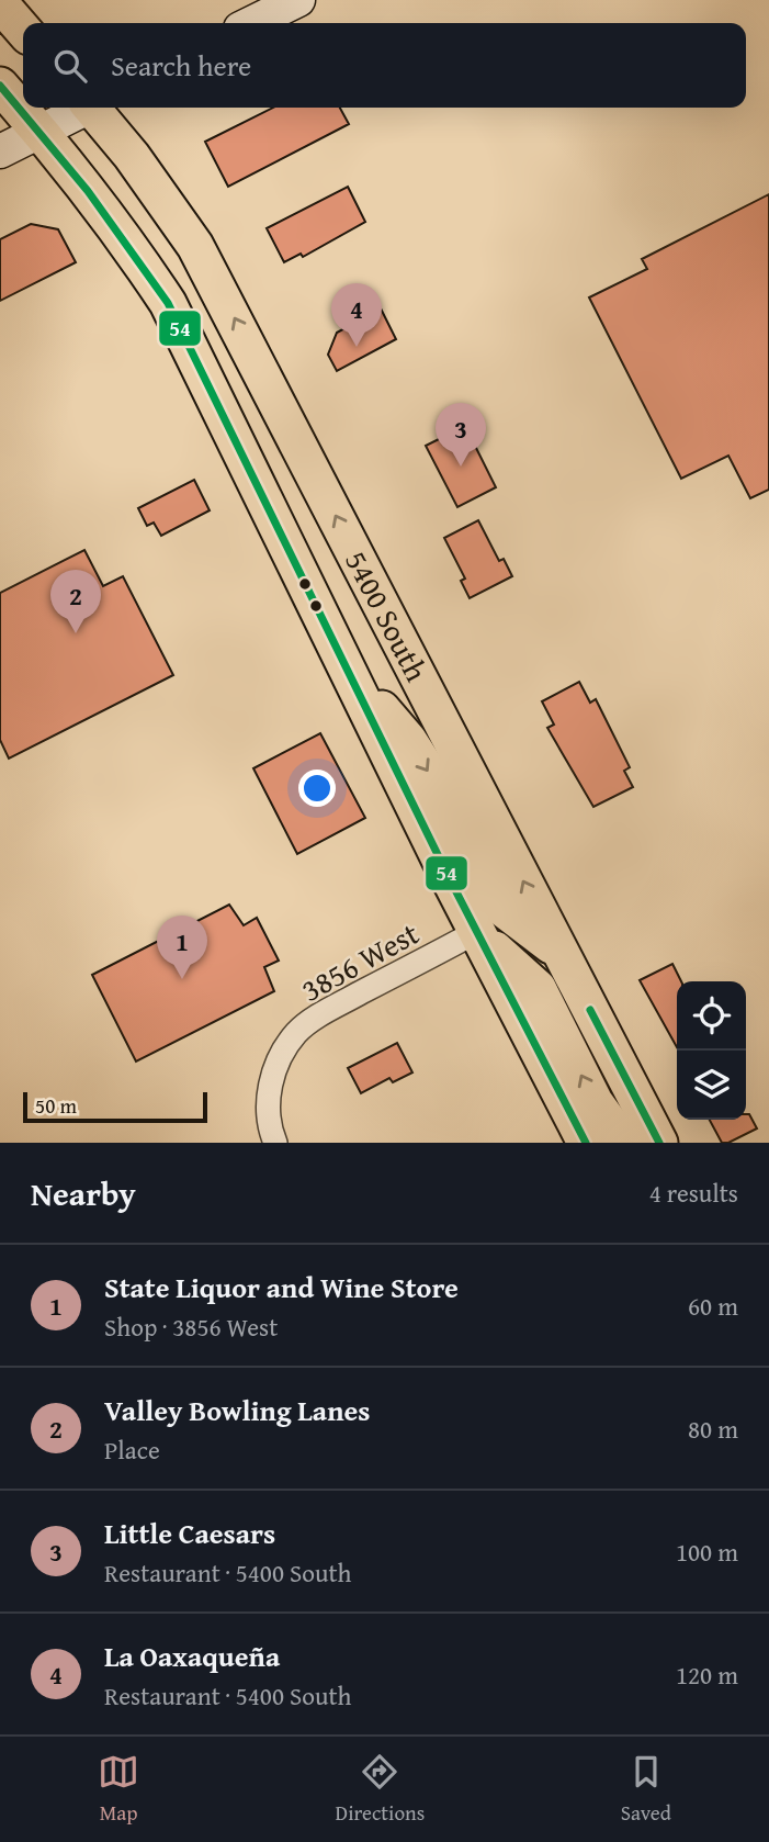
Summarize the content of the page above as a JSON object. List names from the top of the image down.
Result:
{
  "streets": {
    "main road": ["5400 South"],
    "street": ["3856 West"]
  },
  "crossings": [
    ["5400 South", "3856 West"]
  ],
  "lines": ["transit line 54"],
  "scale_bar": "50 m",
  "page": {
    "search": "Search here",
    "pins": [
      "4",
      "3",
      "2",
      "1"
    ],
    "scale": "50 m",
    "heading": ["Nearby", "4 results"],
    "list": [
      {
        "mark": "1",
        "name": "State Liquor and Wine Store",
        "note": "Shop · 3856 West",
        "value": "60 m"
      },
      {
        "mark": "2",
        "name": "Valley Bowling Lanes",
        "note": "Place",
        "value": "80 m"
      },
      {
        "mark": "3",
        "name": "Little Caesars",
        "note": "Restaurant · 5400 South",
        "value": "100 m"
      },
      {
        "mark": "4",
        "name": "La Oaxaqueña",
        "note": "Restaurant · 5400 South",
        "value": "120 m"
      }
    ],
    "nav": ["Map", "Directions", "Saved"]
  }
}
